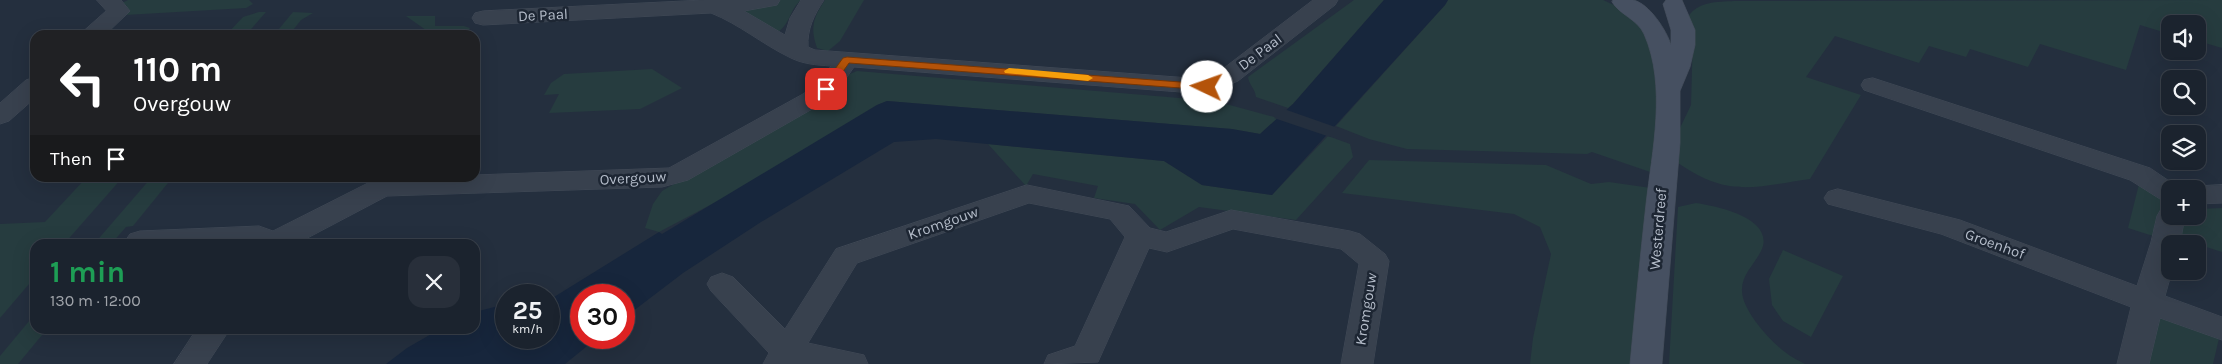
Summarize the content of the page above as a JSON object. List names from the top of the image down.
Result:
{
  "streets": {
    "main road": ["Westerdreef"],
    "street": [
      "De Paal",
      "Overgouw",
      "Kromgouw",
      "Groenhof"
    ]
  },
  "crossings": [
    ["De Paal", "Overgouw"]
  ],
  "page": {
    "map_buttons": ["+", "−"],
    "turn": ["110 m", "Overgouw"],
    "then": "Then",
    "heading": ["1 min", "130 m · 12:00"],
    "speed": "25 km/h",
    "limit": "30"
  }
}
